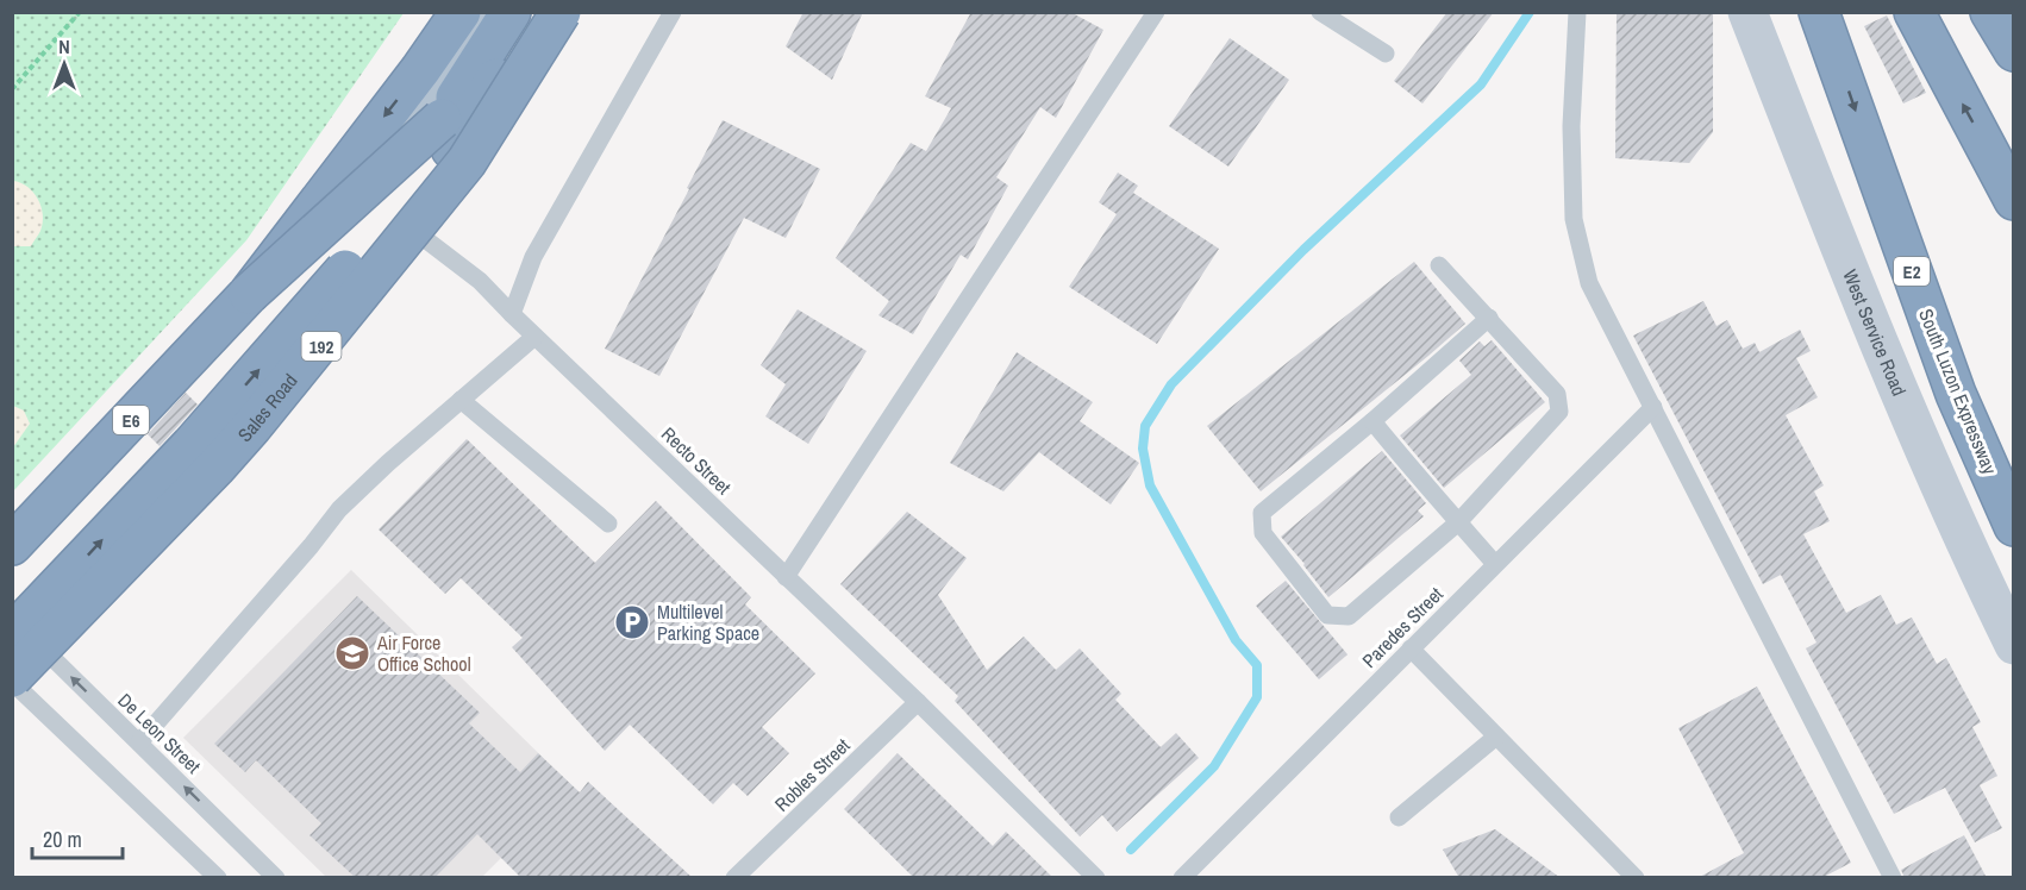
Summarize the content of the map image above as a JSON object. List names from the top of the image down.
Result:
{
  "streets": {
    "highway": ["E2", "South Luzon Expressway", "E6"],
    "main road": ["West Service Road", "192", "Sales Road"],
    "lane": [
      "Recto Street",
      "Paredes Street",
      "De Leon Street",
      "Robles Street"
    ]
  },
  "crossings": [
    ["Sales Road", "Recto Street"],
    ["Sales Road", "De Leon Street"],
    ["Recto Street", "Robles Street"]
  ],
  "places": {
    "parking": ["Multilevel Parking Space"],
    "school or university": ["Air Force Office School"]
  },
  "scale_bar": "20 m",
  "north": "top"
}
